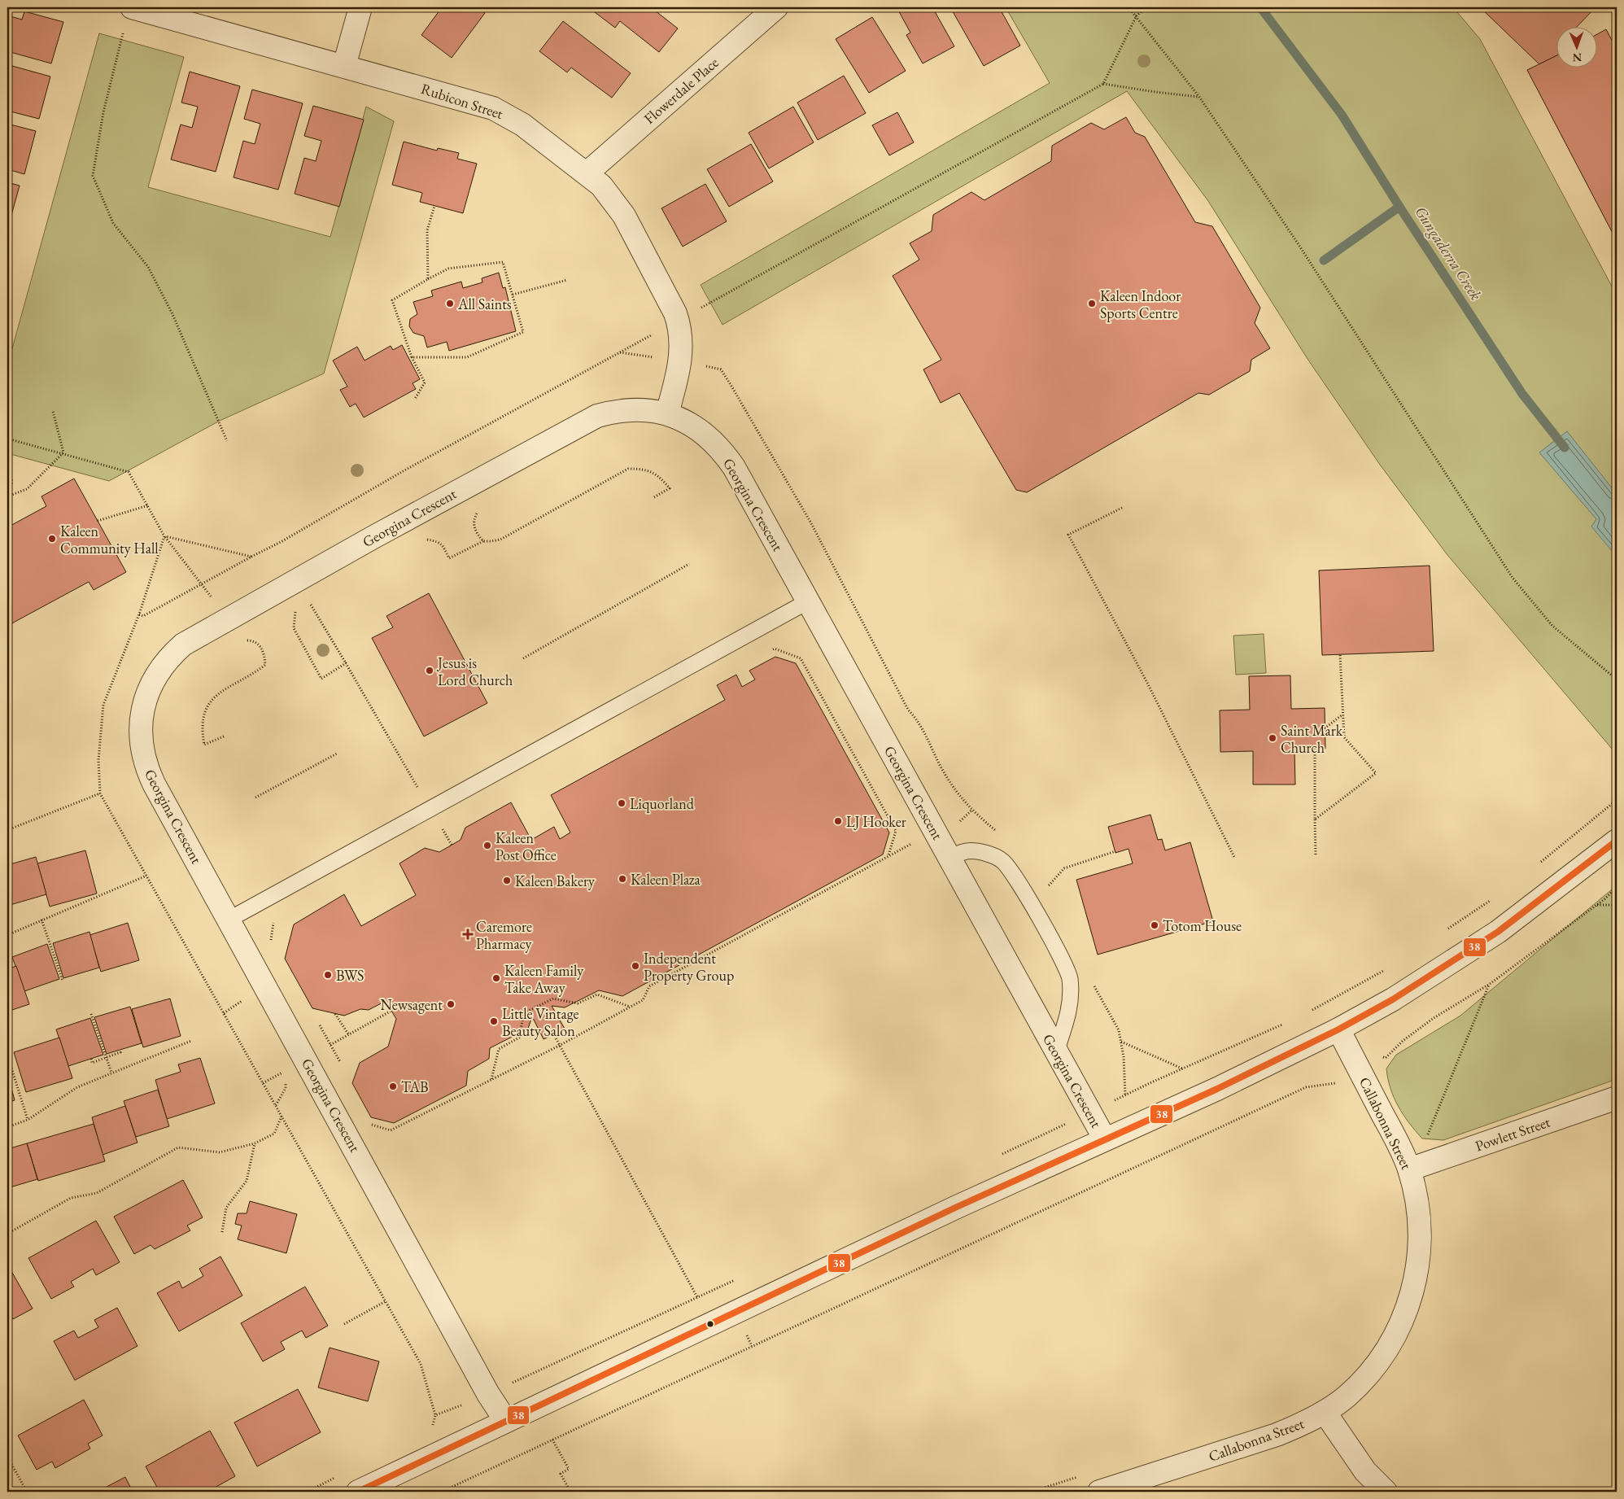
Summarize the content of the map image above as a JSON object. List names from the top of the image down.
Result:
{
  "streets": {
    "street": [
      "Flowerdale Place",
      "Rubicon Street",
      "Georgina Crescent",
      "Callabonna Street",
      "Powlett Street"
    ]
  },
  "crossings": [
    ["Flowerdale Place", "Rubicon Street"],
    ["Rubicon Street", "Georgina Crescent"],
    ["Callabonna Street", "Powlett Street"]
  ],
  "water": ["Gungaderra Creek"],
  "places": {
    "other": [
      "All Saints",
      "Kaleen Indoor Sports Centre",
      "Kaleen Community Hall",
      "Jesus is Lord Church",
      "Saint Mark Church",
      "Liquorland",
      "LJ Hooker",
      "Kaleen Post Office",
      "Kaleen Plaza",
      "Kaleen Bakery",
      "Totom House",
      "Independent Property Group",
      "BWS",
      "Kaleen Family Take Away",
      "Newsagent",
      "Little Vintage Beauty Salon",
      "TAB"
    ],
    "health": ["Caremore Pharmacy"]
  },
  "lines": ["transit line 38"],
  "north": "bottom"
}
